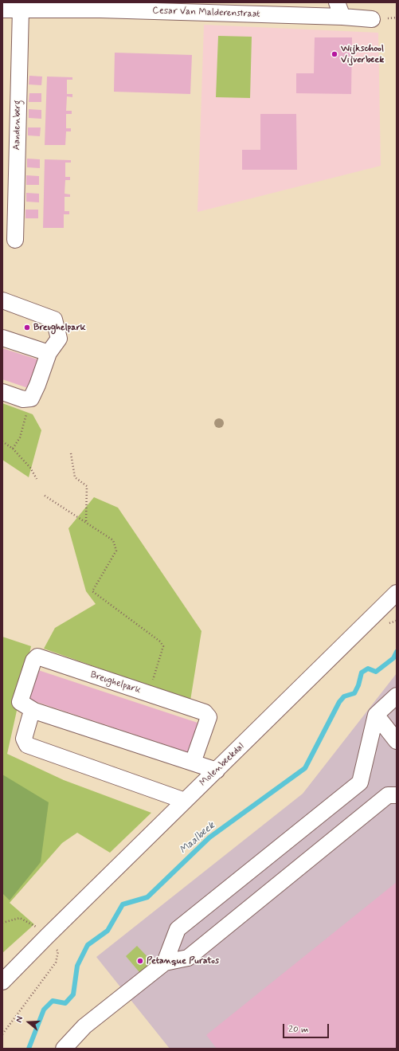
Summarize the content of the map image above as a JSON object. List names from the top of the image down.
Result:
{
  "streets": {
    "street": [
      "Cesar Van Malderenstraat",
      "Aandenberg",
      "Breughelpark",
      "Molenbeekdal"
    ]
  },
  "crossings": [
    ["Cesar Van Malderenstraat", "Aandenberg"],
    ["Breughelpark", "Molenbeekdal"]
  ],
  "water": ["Maalbeek"],
  "places": ["Wijkschool Vijverbeek", "Breughelpark", "Petanque Puratos"],
  "scale_bar": "20 m",
  "north": "left"
}
